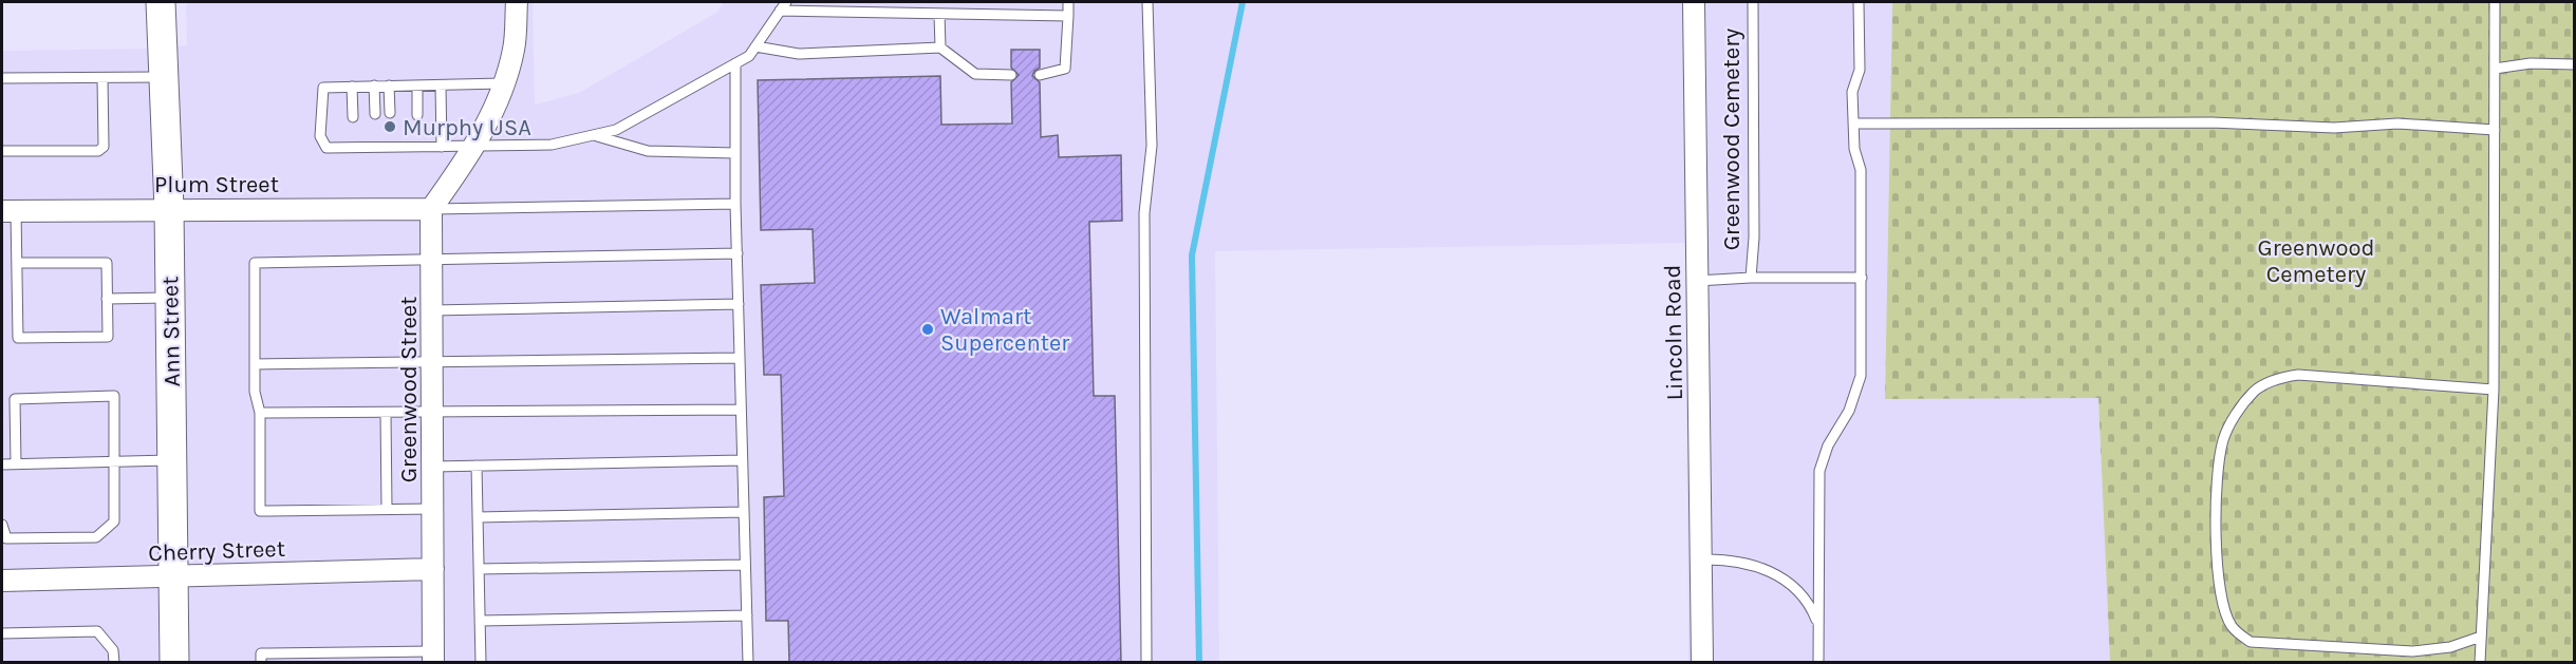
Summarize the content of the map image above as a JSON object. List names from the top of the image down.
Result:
{
  "streets": {
    "main road": ["Ann Street"],
    "street": [
      "Plum Street",
      "Lincoln Road",
      "Greenwood Street",
      "Cherry Street"
    ],
    "lane": ["Greenwood Cemetery"]
  },
  "crossings": [
    ["Greenwood Cemetery", "Lincoln Road"],
    ["Plum Street", "Ann Street"],
    ["Plum Street", "Greenwood Street"],
    ["Ann Street", "Cherry Street"],
    ["Greenwood Street", "Cherry Street"]
  ],
  "parks": ["Greenwood Cemetery"],
  "places": ["Murphy USA", "Walmart Supercenter"]
}
